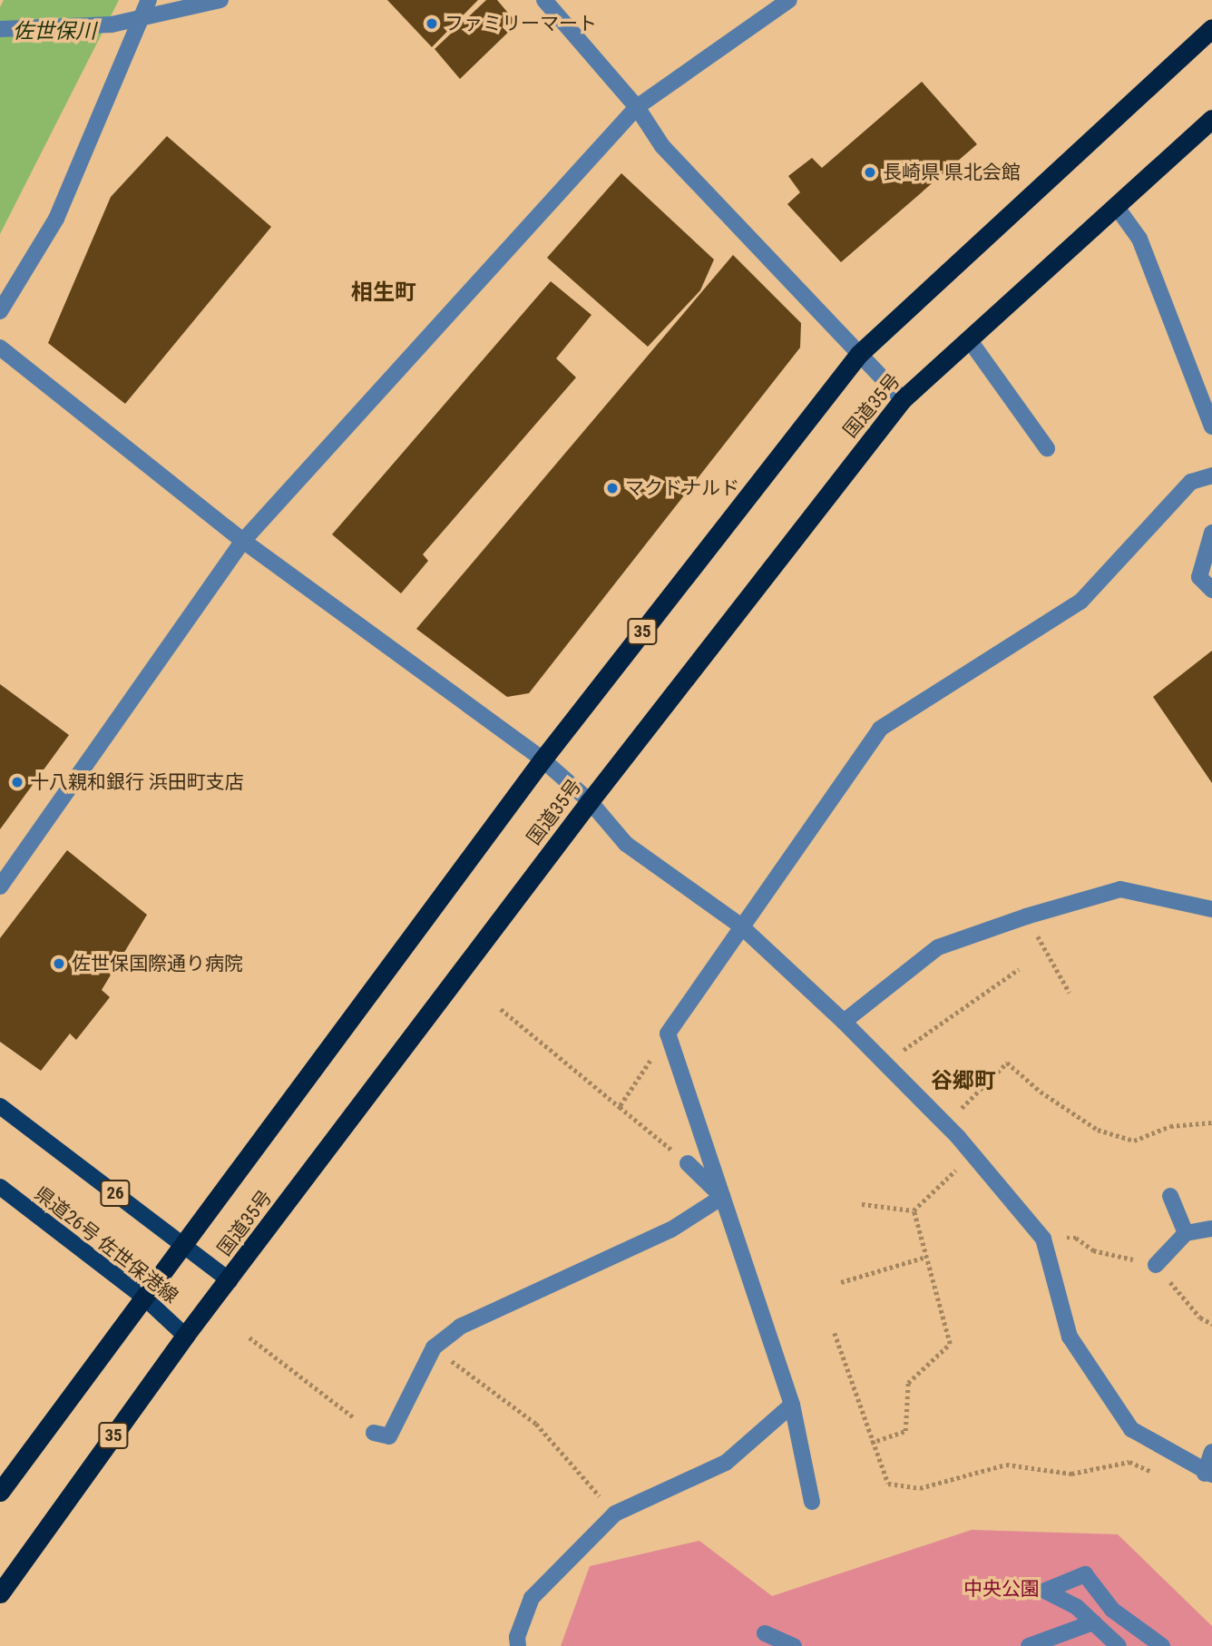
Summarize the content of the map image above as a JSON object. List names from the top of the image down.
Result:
{
  "streets": {
    "highway": ["国道35号", "35"],
    "main road": ["26", "県道26号 佐世保港線"]
  },
  "crossings": [
    ["国道35号", "26"],
    ["国道35号", "県道26号 佐世保港線"]
  ],
  "districts": ["相生町", "谷郷町"],
  "water": ["佐世保川"],
  "parks": ["中央公園"],
  "places": [
    "ファミリーマート",
    "長崎県 県北会館",
    "マクドナルド",
    "十八親和銀行 浜田町支店",
    "佐世保国際通り病院"
  ]
}
